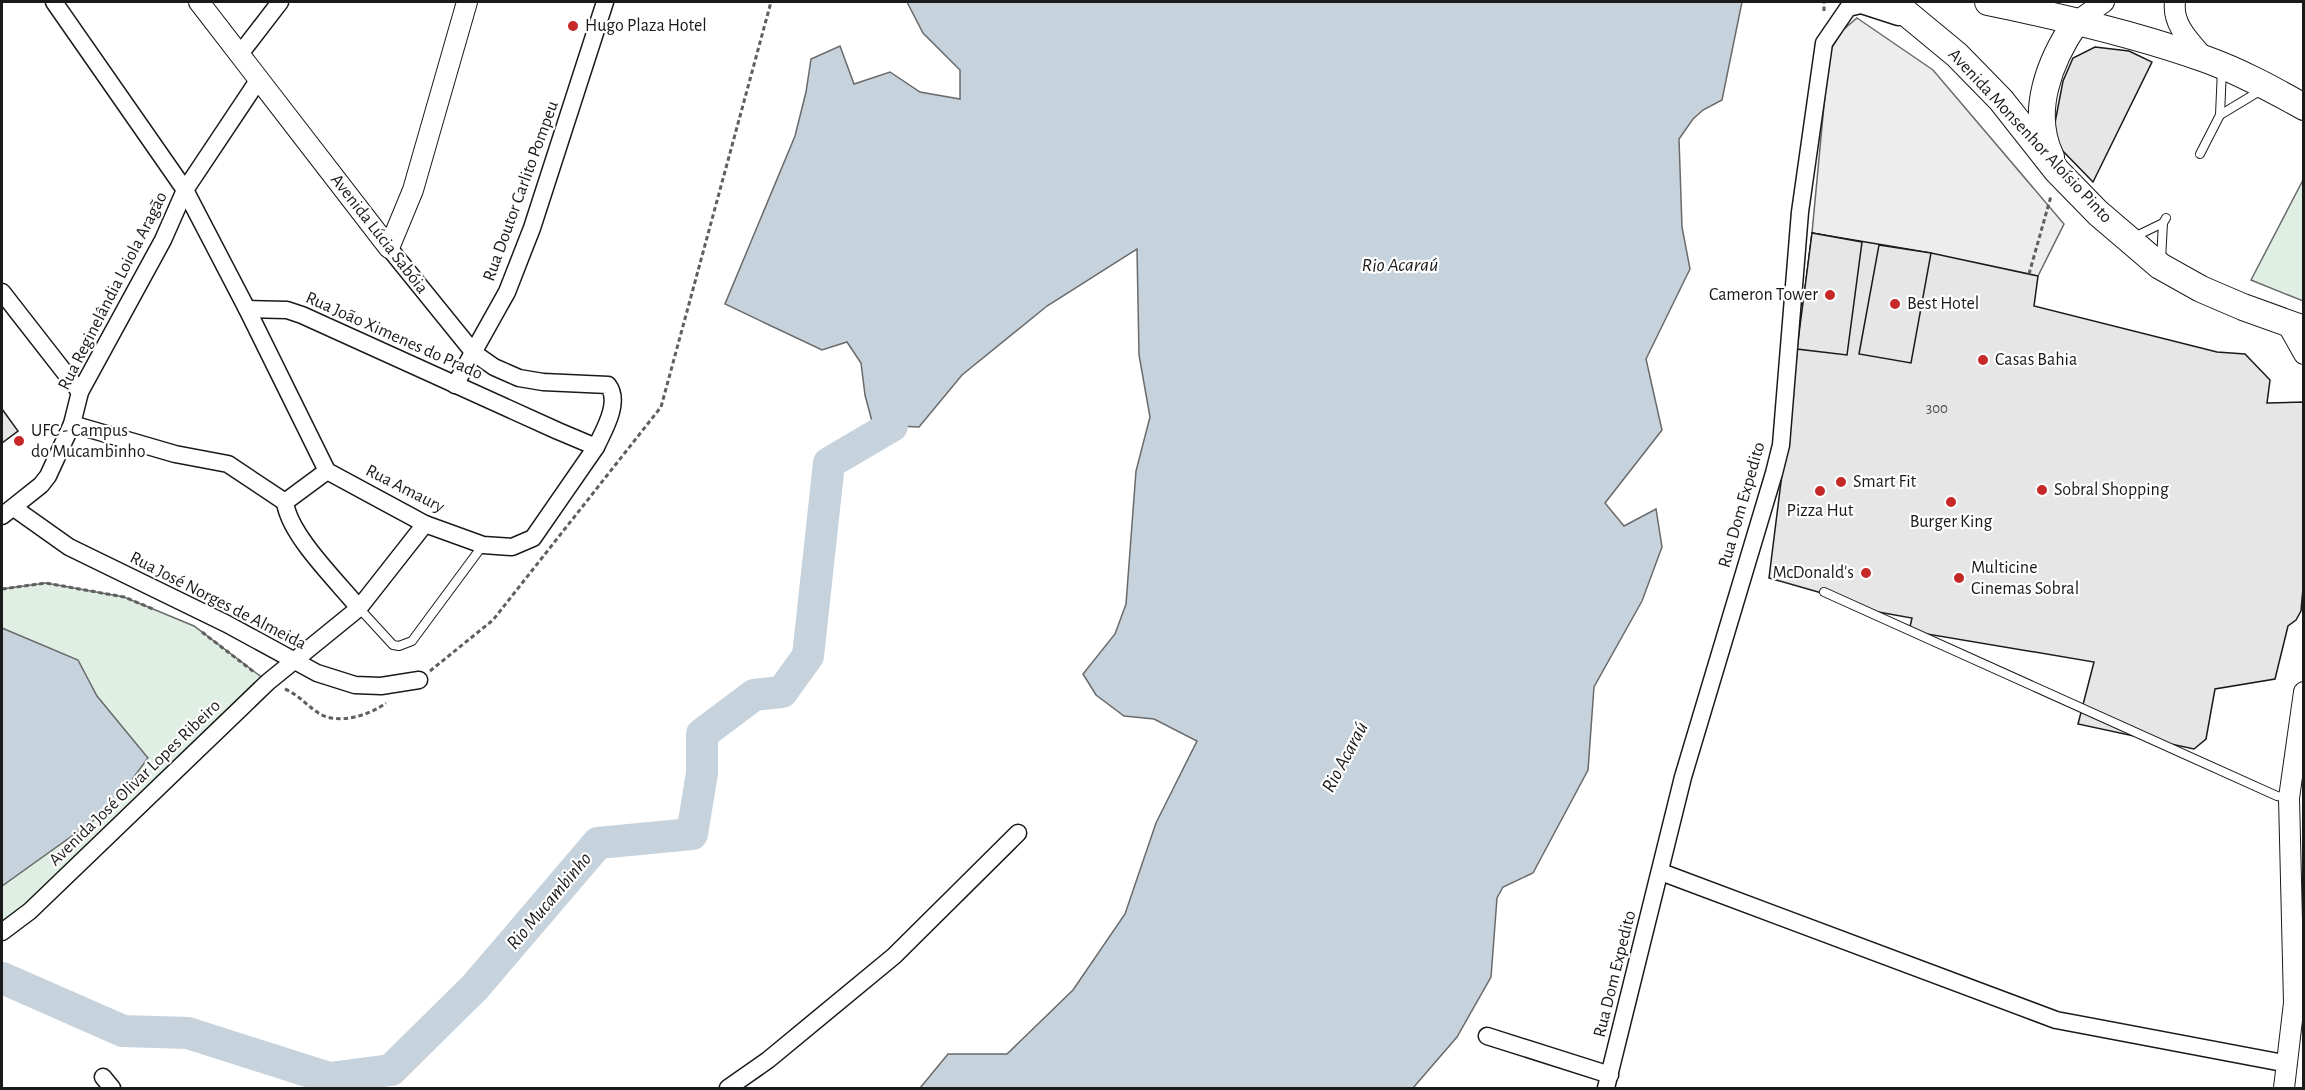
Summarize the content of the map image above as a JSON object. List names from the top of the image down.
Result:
{
  "streets": {
    "main road": ["Avenida Monsenhor Aloísio Pinto"],
    "street": [
      "Rua Doutor Carlito Pompeu",
      "Avenida Lúcia Sabóia",
      "Rua Reginelândia Loiola Aragão",
      "Rua João Ximenes do Prado",
      "Rua Amaury",
      "Rua Dom Expedito",
      "Rua José Norges de Almeida",
      "Avenida José Olivar Lopes Ribeiro"
    ]
  },
  "crossings": [
    ["Avenida Monsenhor Aloísio Pinto", "Rua Dom Expedito"],
    ["Rua Doutor Carlito Pompeu", "Avenida Lúcia Sabóia"],
    ["Rua Doutor Carlito Pompeu", "Rua João Ximenes do Prado"],
    ["Avenida Lúcia Sabóia", "Rua Reginelândia Loiola Aragão"],
    ["Avenida Lúcia Sabóia", "Rua João Ximenes do Prado"],
    ["Avenida Lúcia Sabóia", "Rua Amaury"],
    ["Rua Reginelândia Loiola Aragão", "Rua José Norges de Almeida"],
    ["Rua João Ximenes do Prado", "Rua Amaury"],
    ["Rua Amaury", "Avenida José Olivar Lopes Ribeiro"],
    ["Rua José Norges de Almeida", "Avenida José Olivar Lopes Ribeiro"]
  ],
  "water": ["Rio Acaraú", "Rio Mucambinho"],
  "places": [
    "Hugo Plaza Hotel",
    "Cameron Tower",
    "Best Hotel",
    "Casas Bahia",
    "UFC - Campus do Mucambinho",
    "Smart Fit",
    "Sobral Shopping",
    "Pizza Hut",
    "Burger King",
    "McDonald's",
    "Multicine Cinemas Sobral"
  ],
  "house_numbers": ["300"]
}
